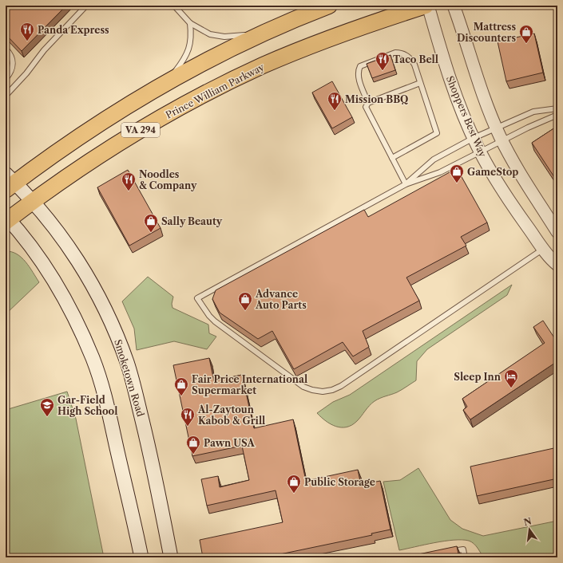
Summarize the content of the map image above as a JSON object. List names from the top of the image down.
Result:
{
  "streets": {
    "highway": ["Prince William Parkway", "VA 294"],
    "main road": ["Smoketown Road"],
    "street": ["Shoppers Best Way"]
  },
  "crossings": [
    ["Prince William Parkway", "Smoketown Road"],
    ["VA 294", "Smoketown Road"]
  ],
  "places": {
    "restaurant": [
      "Panda Express",
      "Taco Bell",
      "Mission BBQ",
      "Noodles & Company",
      "Al-Zaytoun Kabob & Grill"
    ],
    "shop": [
      "Mattress Discounters",
      "GameStop",
      "Sally Beauty",
      "Advance Auto Parts",
      "Fair Price International Supermarket",
      "Pawn USA",
      "Public Storage"
    ],
    "hotel": ["Sleep Inn"],
    "school or university": ["Gar-Field High School"]
  },
  "north": "top"
}
